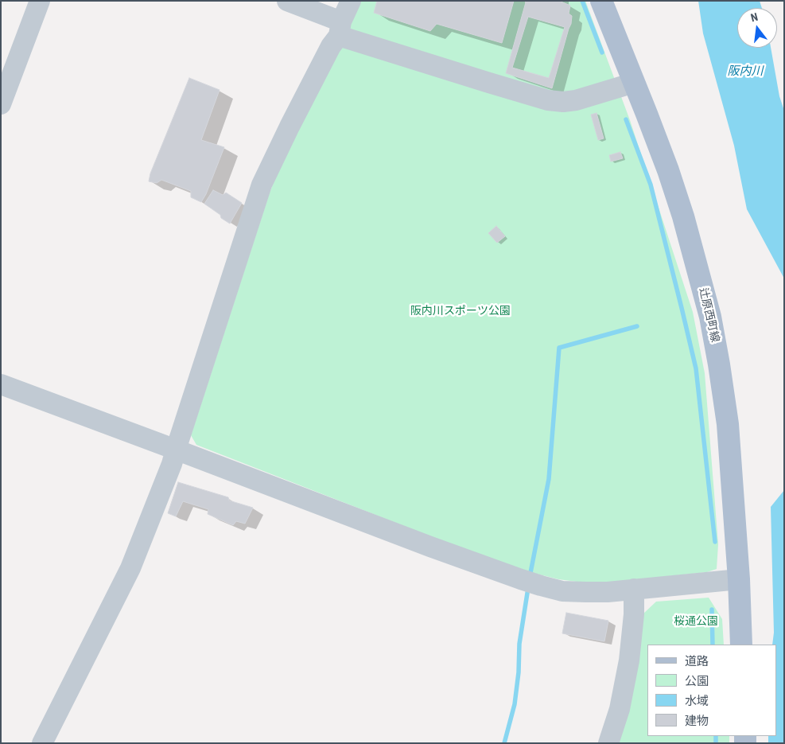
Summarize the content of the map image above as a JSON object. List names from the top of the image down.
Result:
{
  "streets": {
    "main road": ["辻原西町線"]
  },
  "water": ["阪内川"],
  "parks": ["阪内川スポーツ公園", "桜通公園"],
  "legend": [
    "道路",
    "公園",
    "水域",
    "建物"
  ],
  "north": "top"
}
